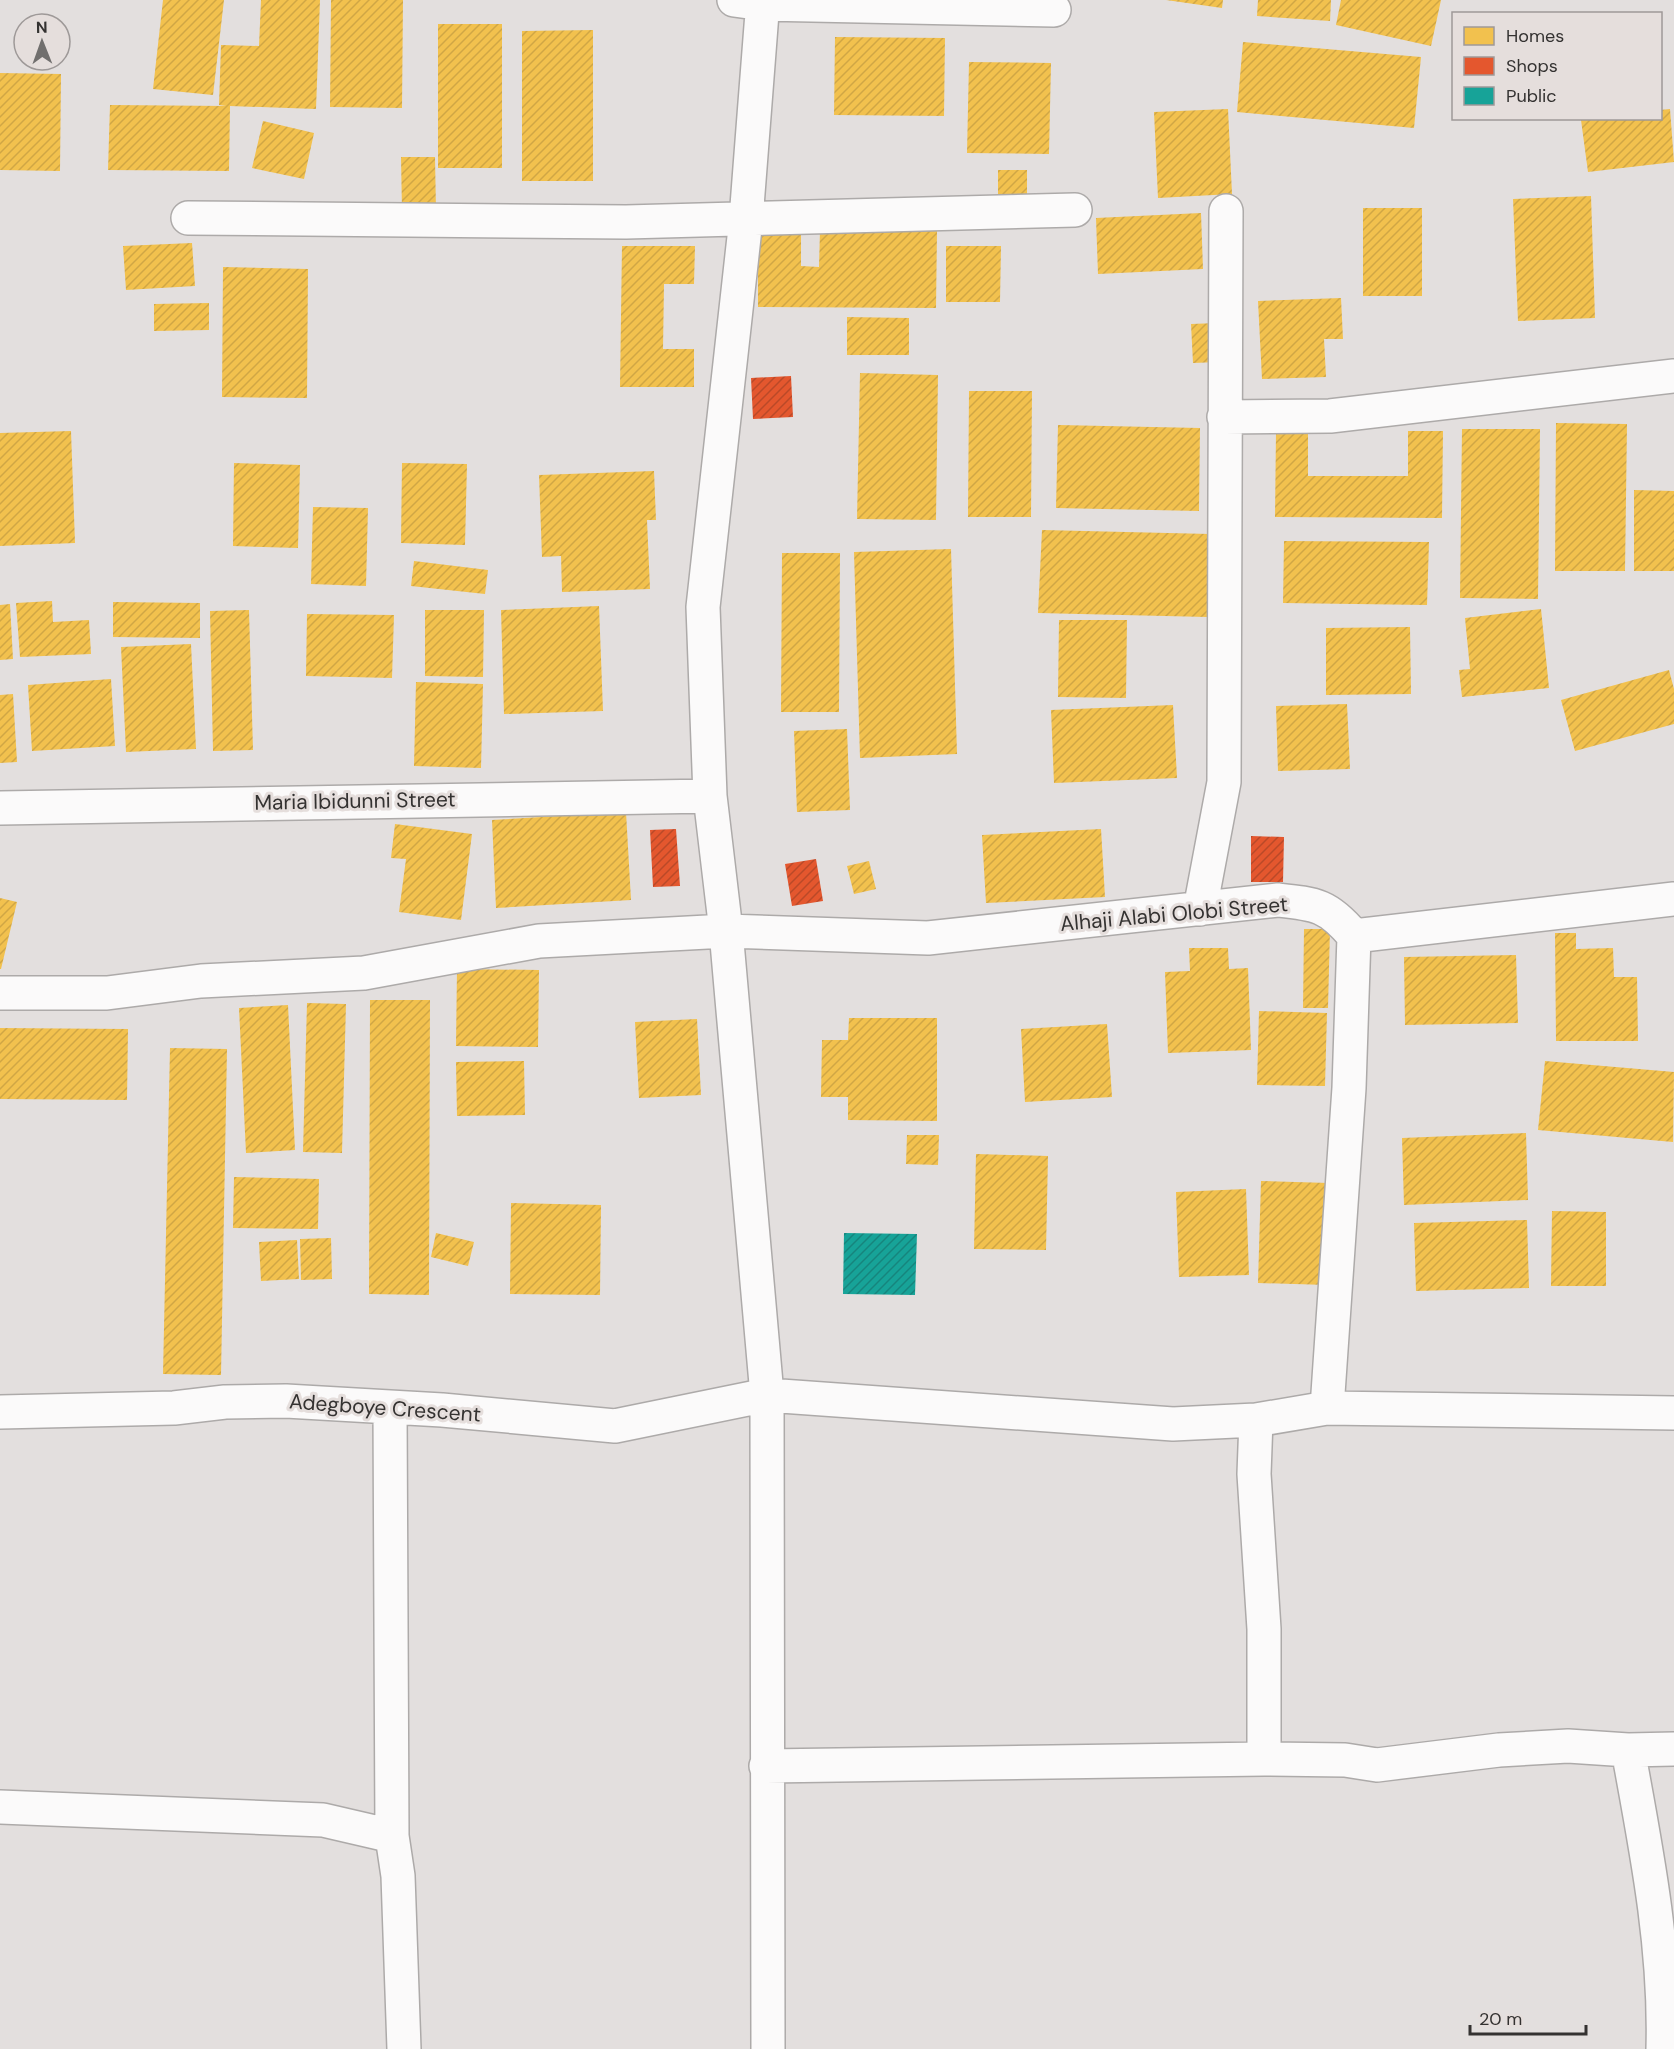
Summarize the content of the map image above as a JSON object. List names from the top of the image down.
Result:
{
  "streets": {
    "street": ["Maria Ibidunni Street", "Alhaji Alabi Olobi Street", "Adegboye Crescent"]
  },
  "legend": ["Homes", "Shops", "Public"],
  "scale_bar": "20 m",
  "north": "top"
}
